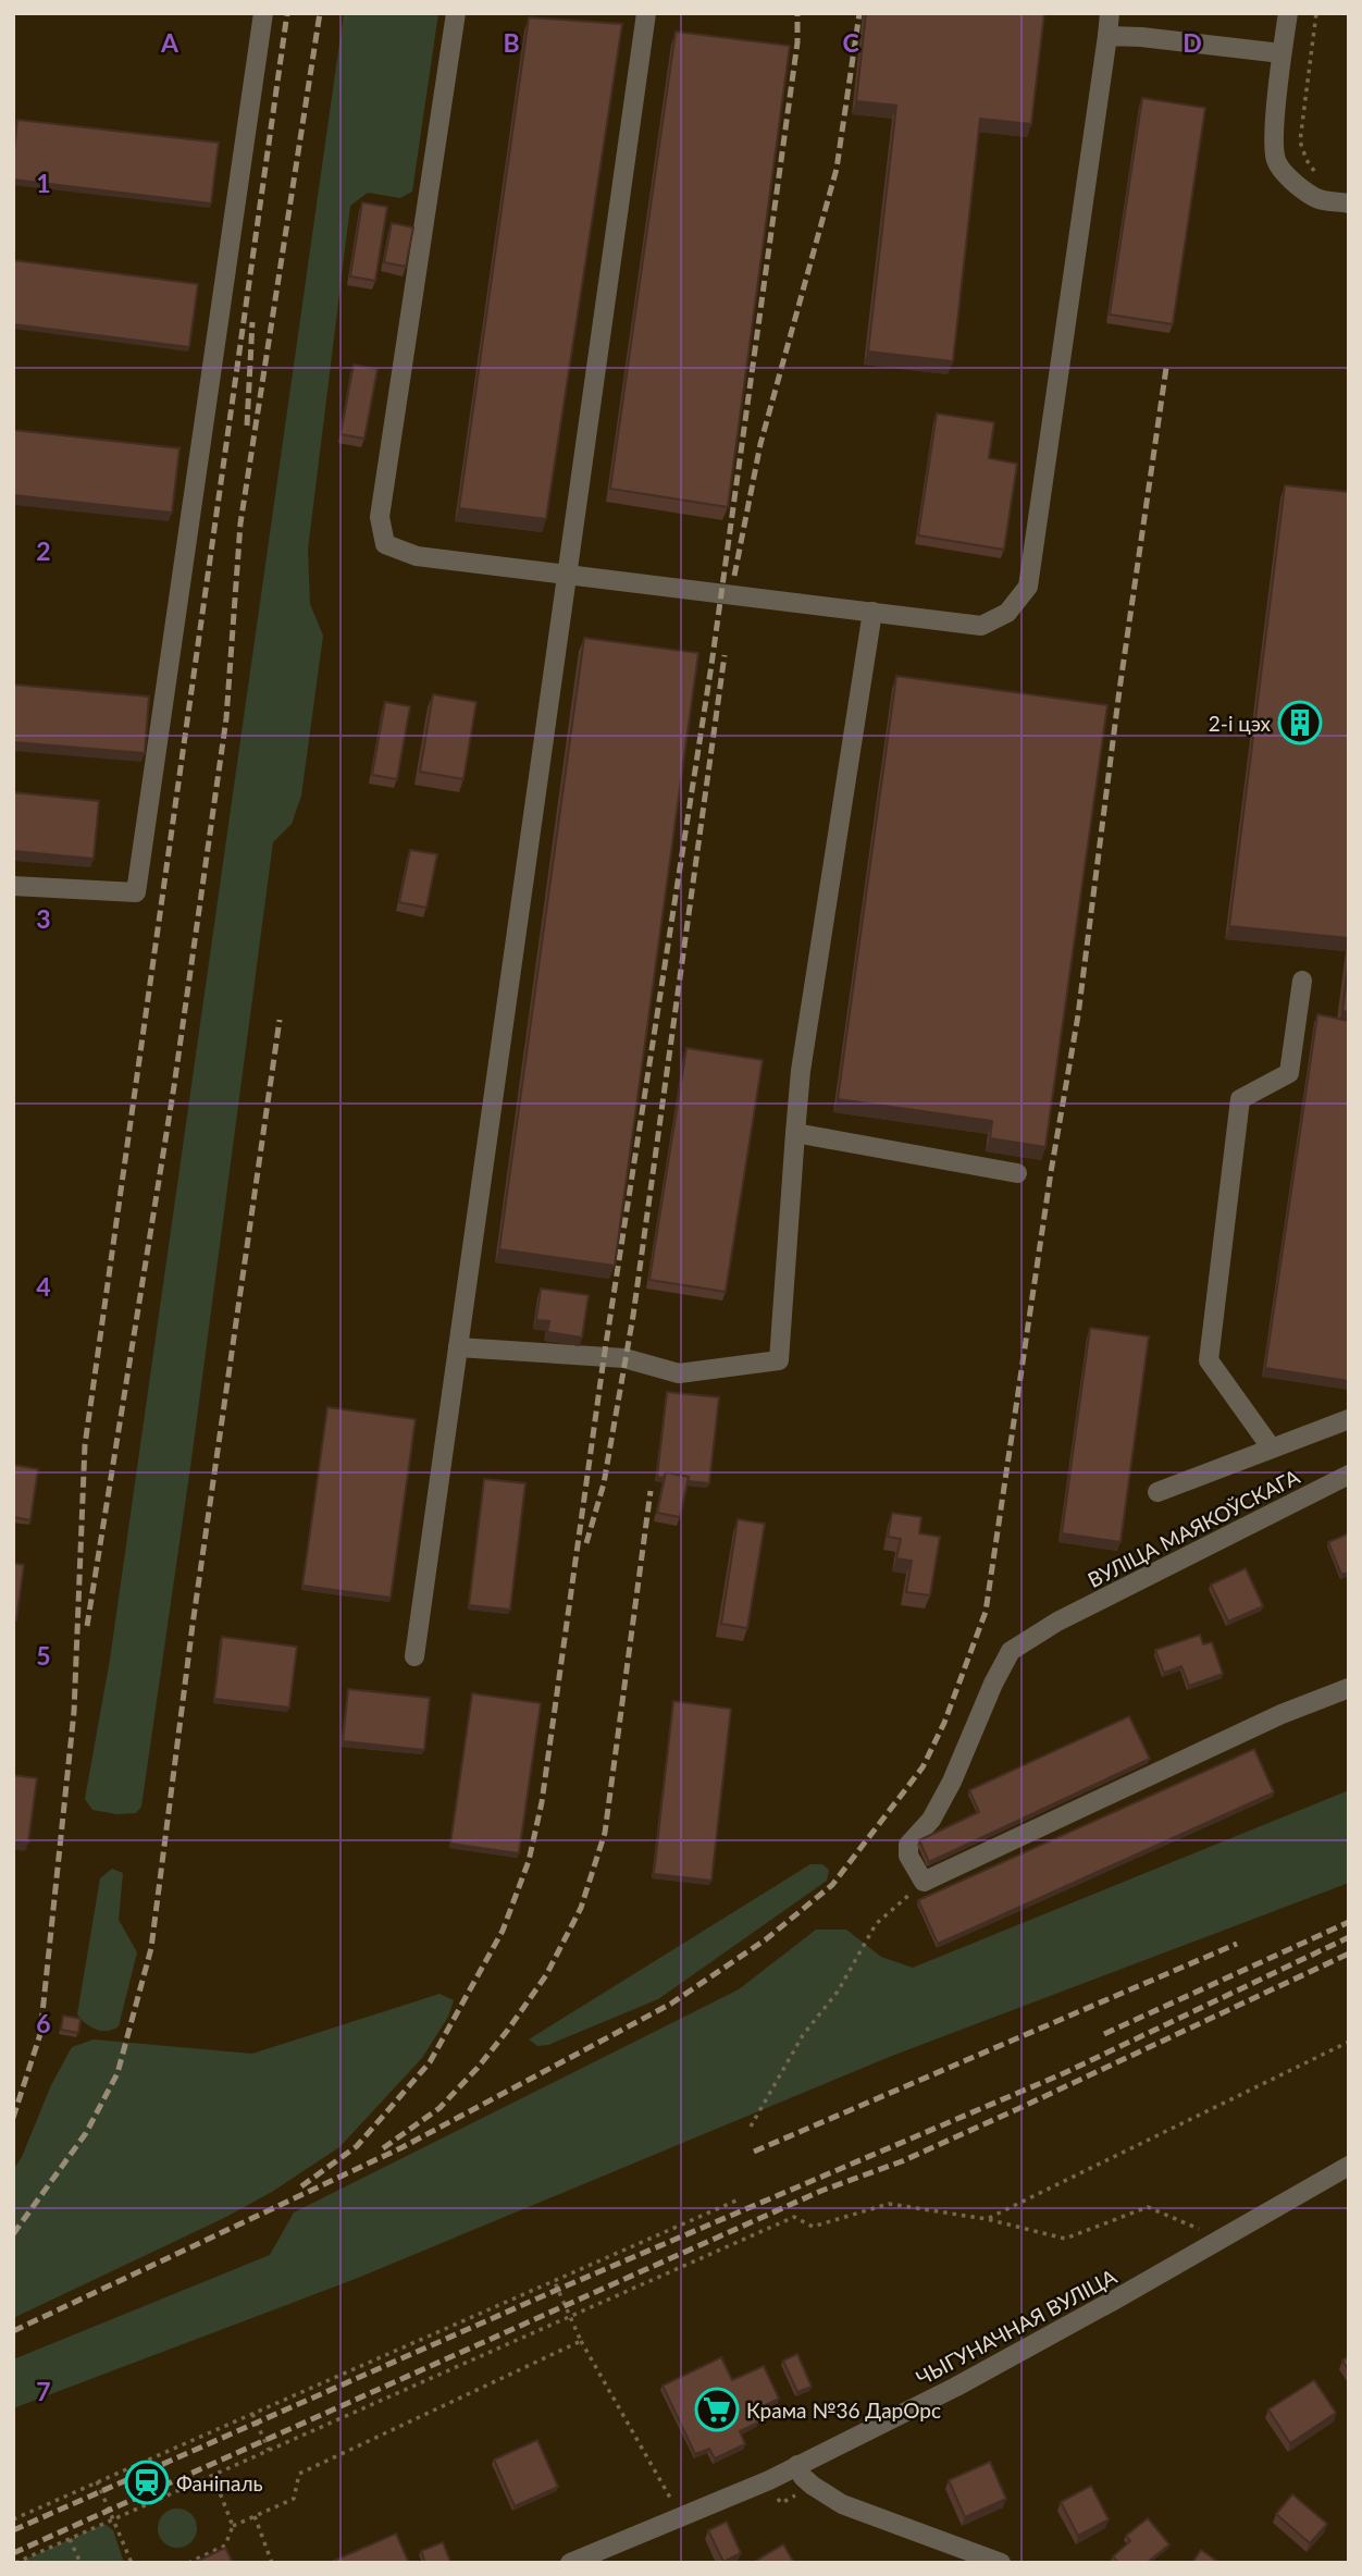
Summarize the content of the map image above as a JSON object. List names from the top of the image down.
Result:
{
  "streets": {
    "street": ["ВУЛІЦА МАЯКОЎСКАГА", "ЧЫГУНАЧНАЯ ВУЛІЦА"]
  },
  "places": {
    "building": ["2-і цэх"],
    "supermarket": ["Крама №36 ДарОрс"],
    "station": ["Фаніпаль"]
  },
  "grid": {
    "columns": [
      "A",
      "B",
      "C",
      "D"
    ],
    "rows": [
      "1",
      "2",
      "3",
      "4",
      "5",
      "6",
      "7"
    ]
  }
}
